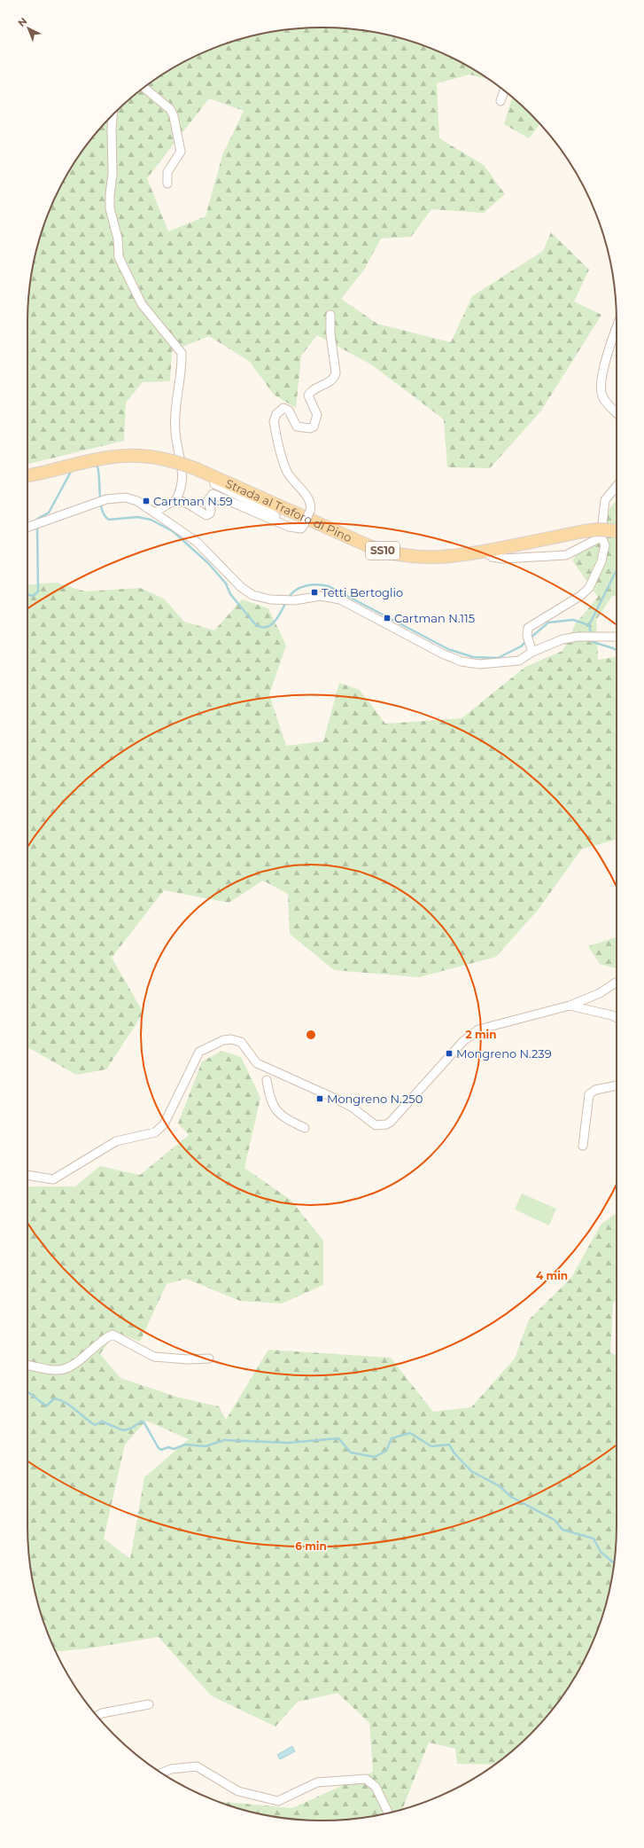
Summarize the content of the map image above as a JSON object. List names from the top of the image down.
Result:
{
  "streets": {
    "main road": ["Strada al Traforo di Pino", "SS10"]
  },
  "places": {
    "transit": [
      "Cartman N.59",
      "Tetti Bertoglio",
      "Cartman N.115",
      "Mongreno N.239",
      "Mongreno N.250"
    ]
  },
  "north": "top left",
  "rings": ["2 min", "4 min", "6 min"]
}
